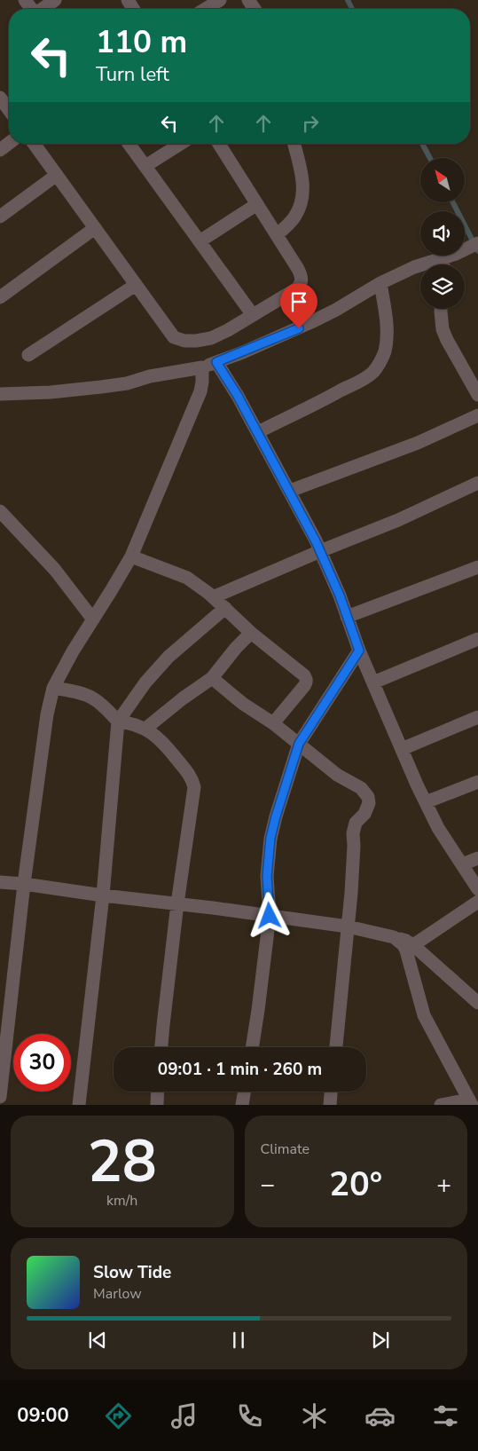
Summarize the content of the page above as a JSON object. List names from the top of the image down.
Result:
{
  "north": "top left",
  "page": {
    "turn": ["110 m", "Turn left"],
    "limit": "30",
    "trip": "09:01 · 1 min · 260 m",
    "tile": [
      ["28", "km/h"],
      "Climate"
    ],
    "heat": ["−", "20°", "+"],
    "song": ["Slow Tide", "Marlow"],
    "tabs": "09:00"
  }
}
